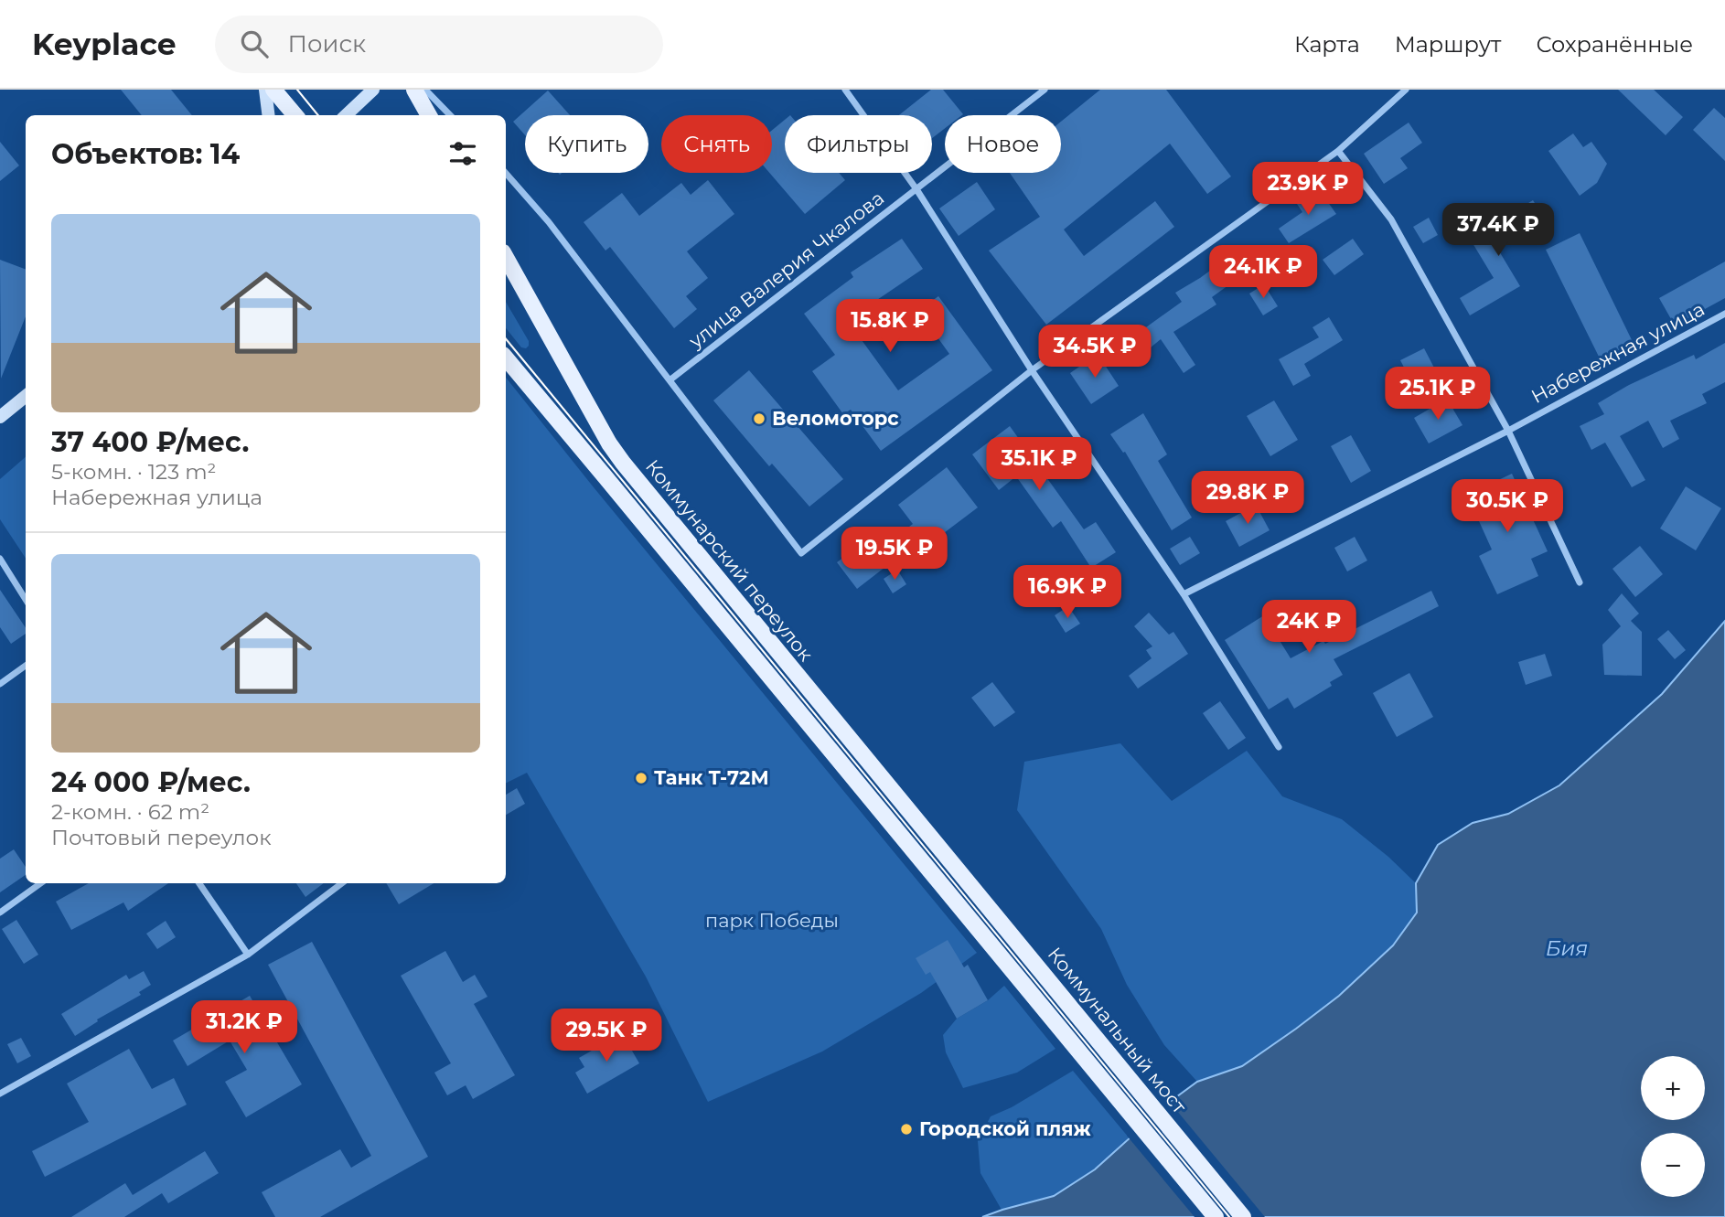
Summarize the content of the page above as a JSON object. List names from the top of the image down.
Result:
{
  "streets": {
    "main road": ["Коммунарский переулок", "Коммунальный мост"],
    "street": ["улица Валерия Чкалова", "Набережная улица"]
  },
  "crossings": [
    ["Коммунарский переулок", "Коммунальный мост"]
  ],
  "water": ["Бия"],
  "parks": ["парк Победы"],
  "places": ["Веломоторс", "Танк Т-72М", "Городской пляж"],
  "page": {
    "header": "Keyplace",
    "search": "Поиск",
    "nav": ["Карта", "Маршрут", "Сохранённые"],
    "chip": [
      "Купить",
      "Снять",
      "Фильтры",
      "Новое"
    ],
    "heading": "Объектов: 14",
    "price": [
      "23.9K ₽",
      "37.4K ₽",
      "24.1K ₽",
      "15.8K ₽",
      "34.5K ₽",
      "25.1K ₽",
      "35.1K ₽",
      "29.8K ₽",
      "30.5K ₽",
      "19.5K ₽",
      "16.9K ₽",
      "24K ₽",
      "31.2K ₽",
      "29.5K ₽"
    ],
    "list": [
      {
        "name": "37 400 ₽/мес.",
        "note": "5-комн. · 123 m² · Набережная улица"
      },
      {
        "name": "24 000 ₽/мес.",
        "note": "2-комн. · 62 m² · Почтовый переулок"
      }
    ],
    "map_buttons": ["+", "−"]
  }
}
